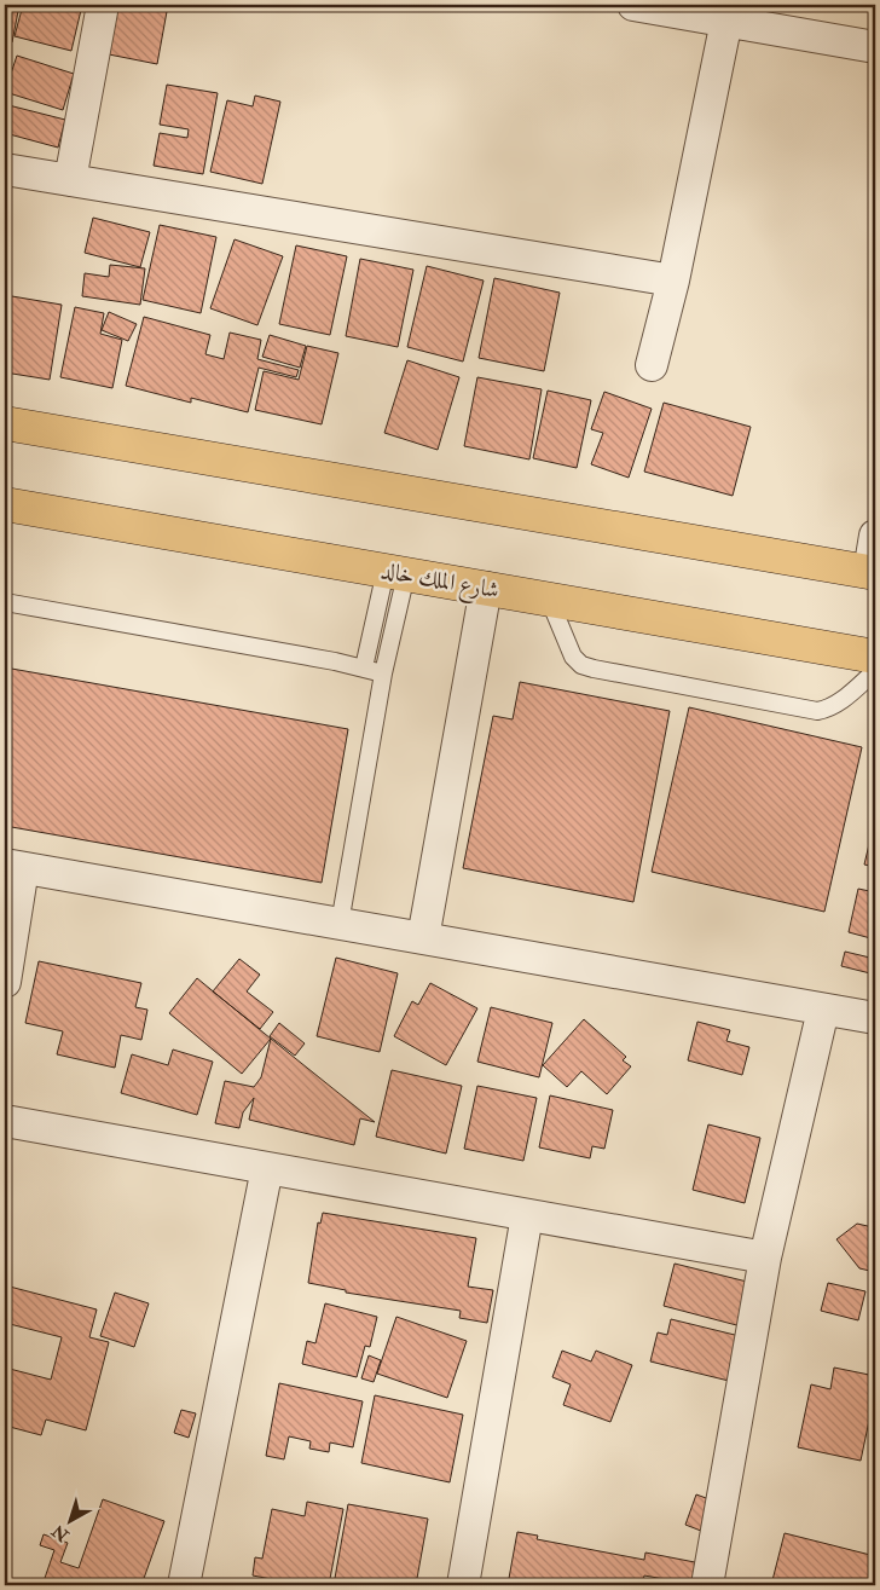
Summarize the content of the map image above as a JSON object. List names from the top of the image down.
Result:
{
  "streets": {
    "main road": ["شارع الملك خالد"]
  },
  "north": "bottom left"
}
